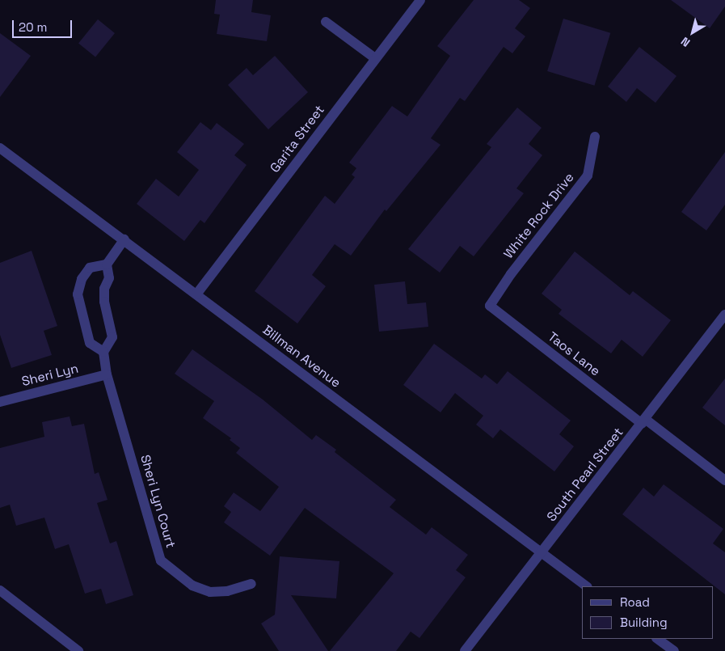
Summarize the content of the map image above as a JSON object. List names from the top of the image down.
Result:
{
  "streets": {
    "street": [
      "Garita Street",
      "White Rock Drive",
      "Taos Lane",
      "Billman Avenue",
      "Sheri Lyn",
      "South Pearl Street",
      "Sheri Lyn Court"
    ]
  },
  "crossings": [
    ["Garita Street", "Billman Avenue"],
    ["White Rock Drive", "Taos Lane"],
    ["Taos Lane", "South Pearl Street"],
    ["Billman Avenue", "South Pearl Street"],
    ["Sheri Lyn", "Sheri Lyn Court"]
  ],
  "legend": ["Road", "Building"],
  "scale_bar": "20 m",
  "north": "bottom left"
}
